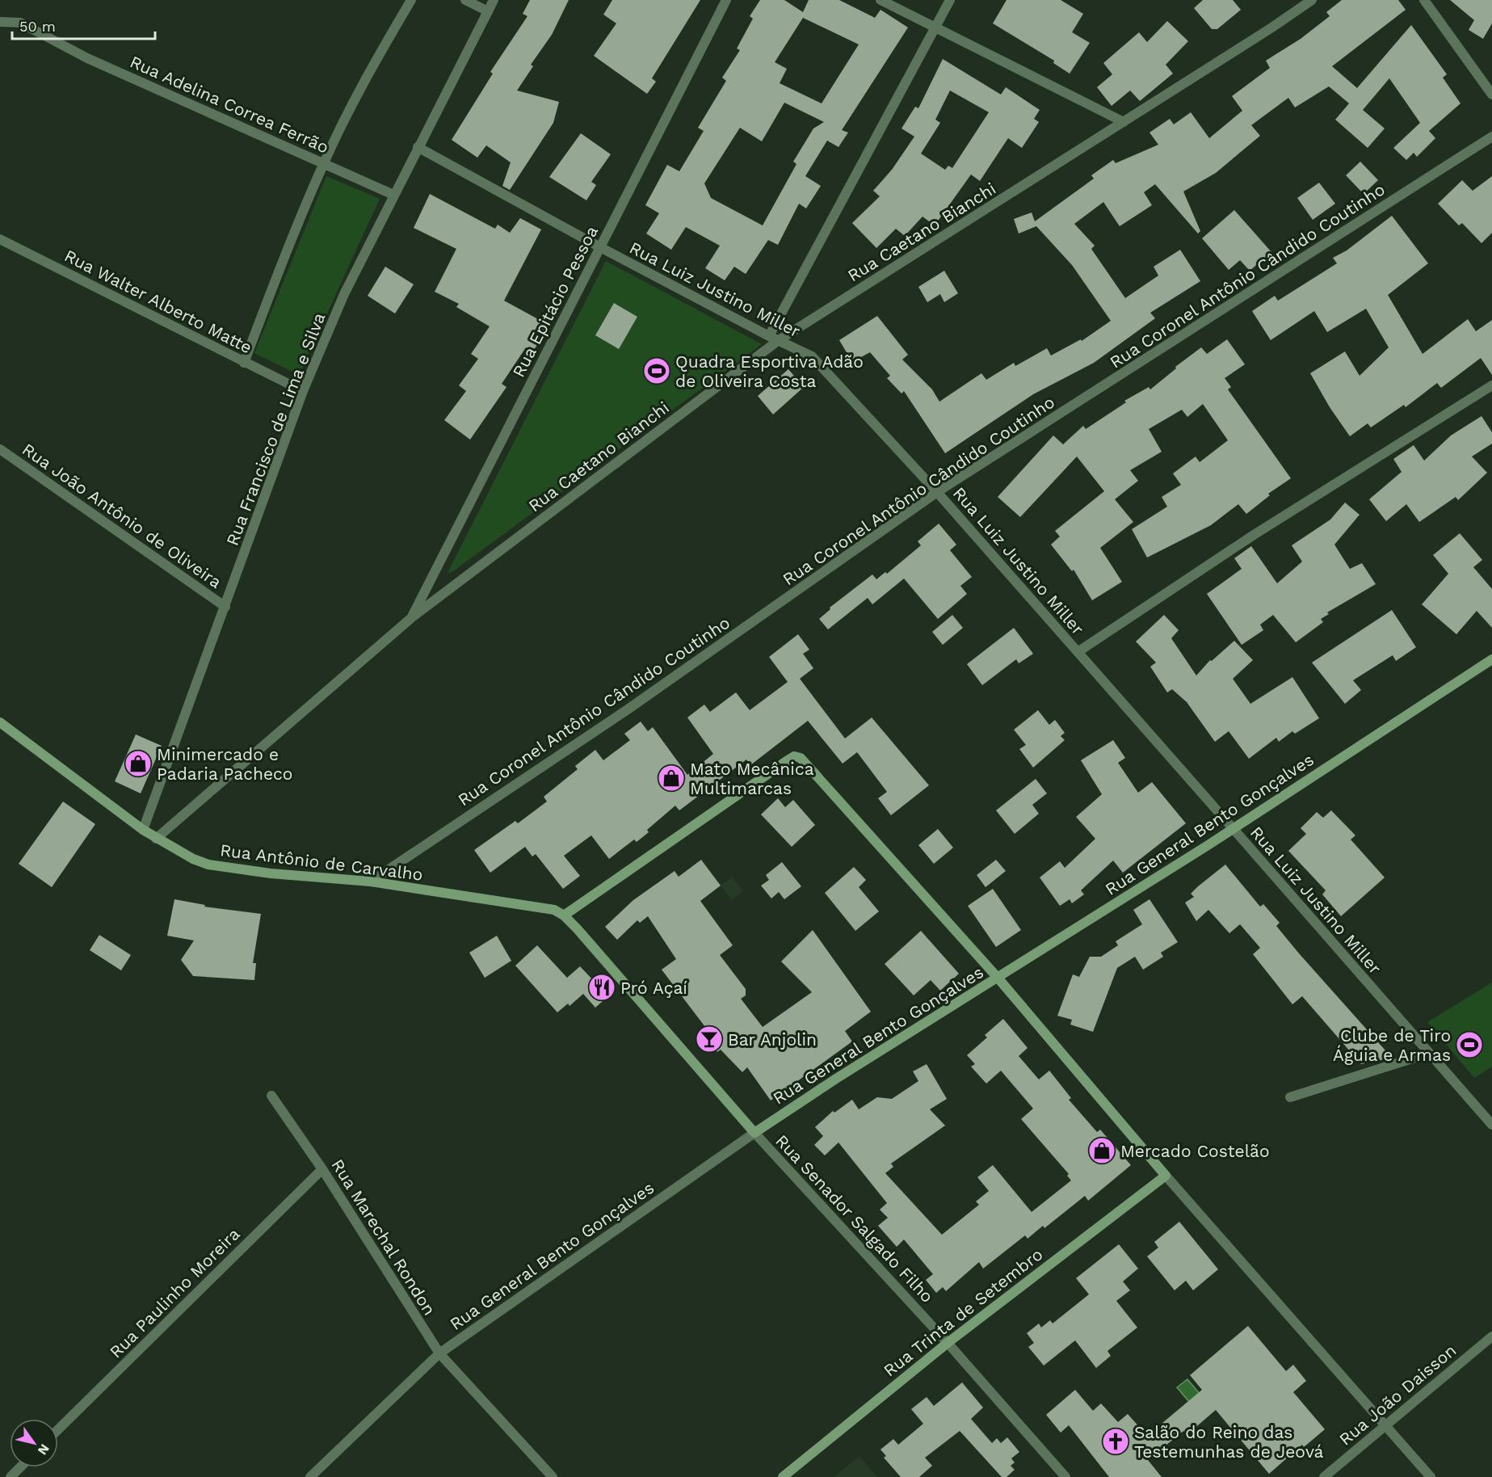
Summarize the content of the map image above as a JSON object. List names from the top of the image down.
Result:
{
  "streets": {
    "main road": [
      "Rua General Bento Gonçalves",
      "Rua Antônio de Carvalho",
      "Rua Senador Salgado Filho",
      "Rua Trinta de Setembro"
    ],
    "street": [
      "Rua Adelina Correa Ferrão",
      "Rua Caetano Bianchi",
      "Rua Coronel Antônio Cândido Coutinho",
      "Rua Luiz Justino Miller",
      "Rua Walter Alberto Matte",
      "Rua Epitácio Pessoa",
      "Rua Francisco de Lima e Silva",
      "Rua João Antônio de Oliveira",
      "Rua Marechal Rondon",
      "Rua Paulinho Moreira",
      "Rua João Daisson"
    ]
  },
  "crossings": [
    ["Rua Adelina Correa Ferrão", "Rua Francisco de Lima e Silva"],
    ["Rua Caetano Bianchi", "Rua Luiz Justino Miller"],
    ["Rua Caetano Bianchi", "Rua Epitácio Pessoa"],
    ["Rua Caetano Bianchi", "Rua Antônio de Carvalho"],
    ["Rua Coronel Antônio Cândido Coutinho", "Rua Luiz Justino Miller"],
    ["Rua Coronel Antônio Cândido Coutinho", "Rua Antônio de Carvalho"],
    ["Rua Luiz Justino Miller", "Rua Epitácio Pessoa"],
    ["Rua Luiz Justino Miller", "Rua Francisco de Lima e Silva"],
    ["Rua Luiz Justino Miller", "Rua General Bento Gonçalves"],
    ["Rua Walter Alberto Matte", "Rua Francisco de Lima e Silva"],
    ["Rua Francisco de Lima e Silva", "Rua João Antônio de Oliveira"],
    ["Rua Francisco de Lima e Silva", "Rua Antônio de Carvalho"],
    ["Rua General Bento Gonçalves", "Rua Senador Salgado Filho"],
    ["Rua General Bento Gonçalves", "Rua Marechal Rondon"],
    ["Rua Antônio de Carvalho", "Rua Senador Salgado Filho"],
    ["Rua Senador Salgado Filho", "Rua Trinta de Setembro"],
    ["Rua Marechal Rondon", "Rua Paulinho Moreira"]
  ],
  "places": {
    "sports": ["Quadra Esportiva Adão de Oliveira Costa", "Clube de Tiro Águia e Armas"],
    "shop": ["Minimercado e Padaria Pacheco", "Mato Mecânica Multimarcas", "Mercado Costelão"],
    "restaurant": ["Pró Açaí"],
    "bar": ["Bar Anjolin"],
    "church": ["Salão do Reino das Testemunhas de Jeová"]
  },
  "scale_bar": "50 m",
  "north": "bottom right"
}
